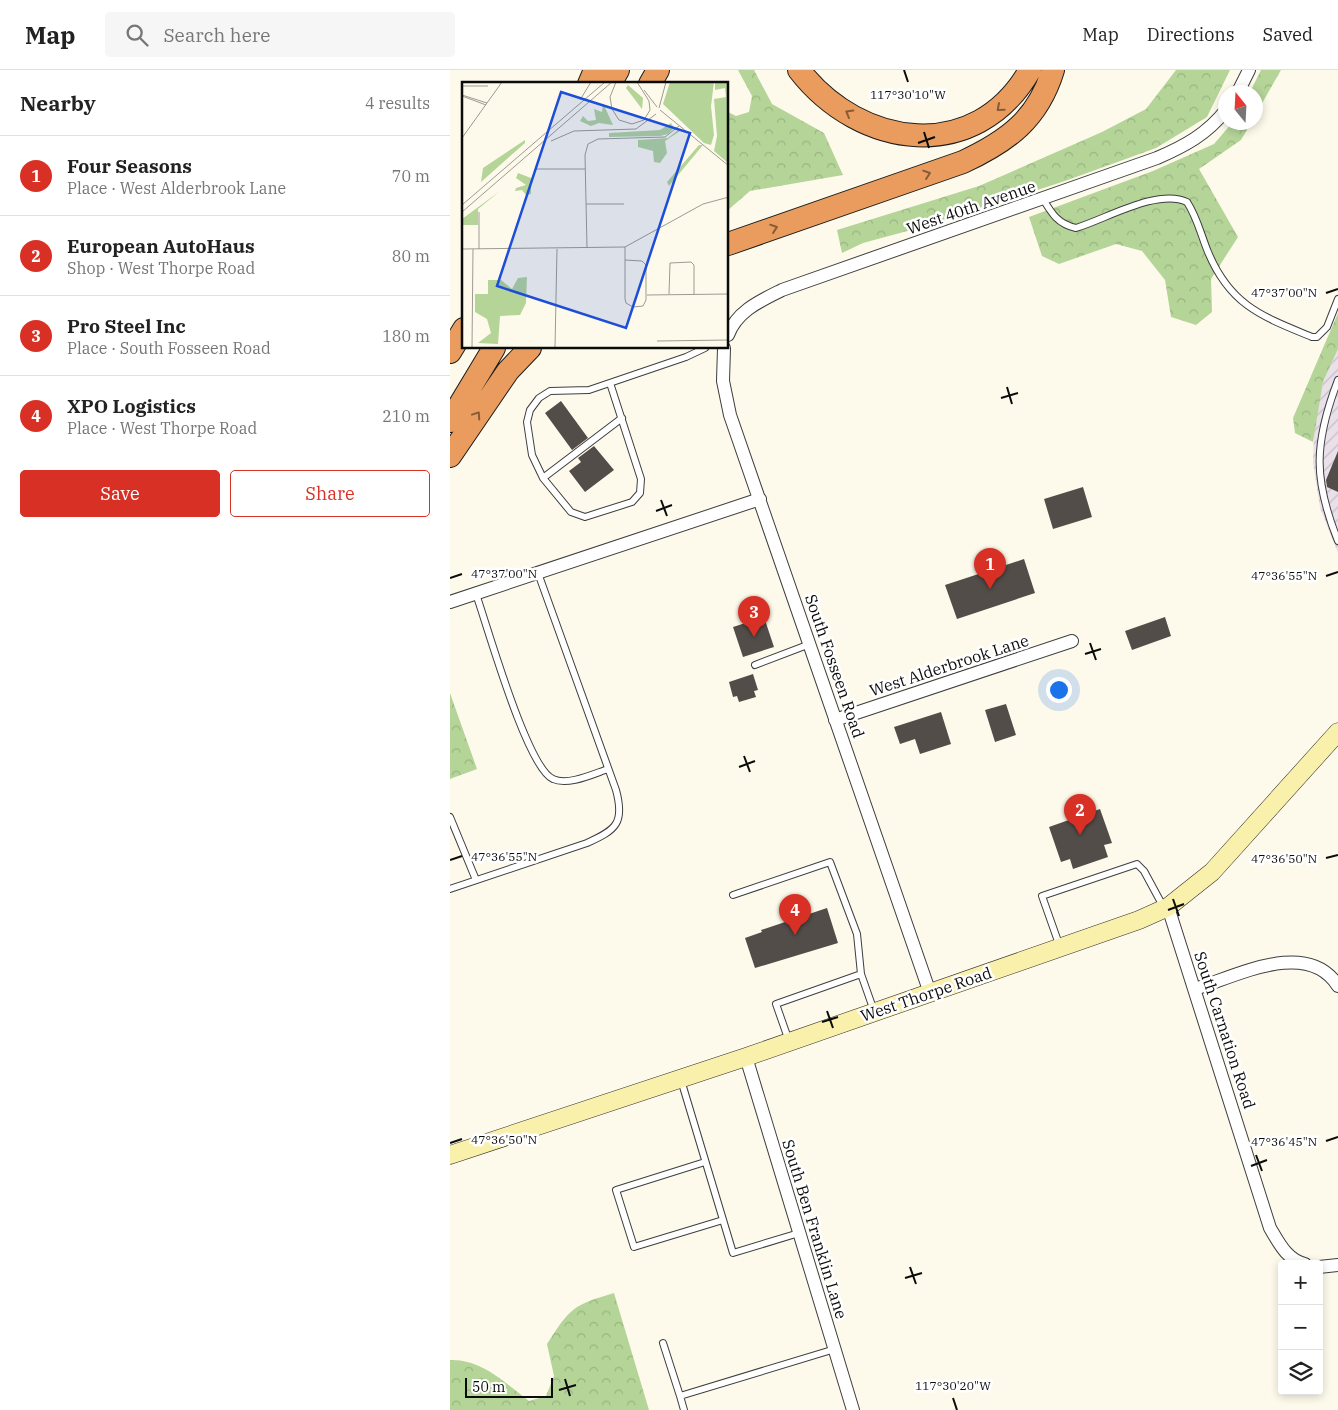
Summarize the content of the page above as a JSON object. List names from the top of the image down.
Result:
{
  "streets": {
    "street": [
      "West 40th Avenue",
      "West Alderbrook Lane",
      "South Fosseen Road",
      "West Thorpe Road",
      "South Carnation Road",
      "South Ben Franklin Lane"
    ]
  },
  "crossings": [
    ["West Alderbrook Lane", "South Fosseen Road"],
    ["South Fosseen Road", "West Thorpe Road"],
    ["West Thorpe Road", "South Carnation Road"],
    ["West Thorpe Road", "South Ben Franklin Lane"]
  ],
  "scale_bar": "50 m",
  "north": "top",
  "page": {
    "header": "Map",
    "search": "Search here",
    "nav": ["Map", "Directions", "Saved"],
    "heading": ["Nearby", "4 results"],
    "list": [
      {
        "mark": "1",
        "name": "Four Seasons",
        "note": "Place · West Alderbrook Lane",
        "value": "70 m"
      },
      {
        "mark": "2",
        "name": "European AutoHaus",
        "note": "Shop · West Thorpe Road",
        "value": "80 m"
      },
      {
        "mark": "3",
        "name": "Pro Steel Inc",
        "note": "Place · South Fosseen Road",
        "value": "180 m"
      },
      {
        "mark": "4",
        "name": "XPO Logistics",
        "note": "Place · West Thorpe Road",
        "value": "210 m"
      }
    ],
    "buttons": ["Save", "Share"],
    "pins": [
      "1",
      "3",
      "2",
      "4"
    ],
    "map_buttons": ["+", "−"],
    "scale": "50 m"
  },
  "coordinates": [
    "117°30'10\"W",
    "47°37'00\"N",
    "47°36'55\"N",
    "47°36'50\"N",
    "47°36'45\"N",
    "117°30'20\"W"
  ]
}
